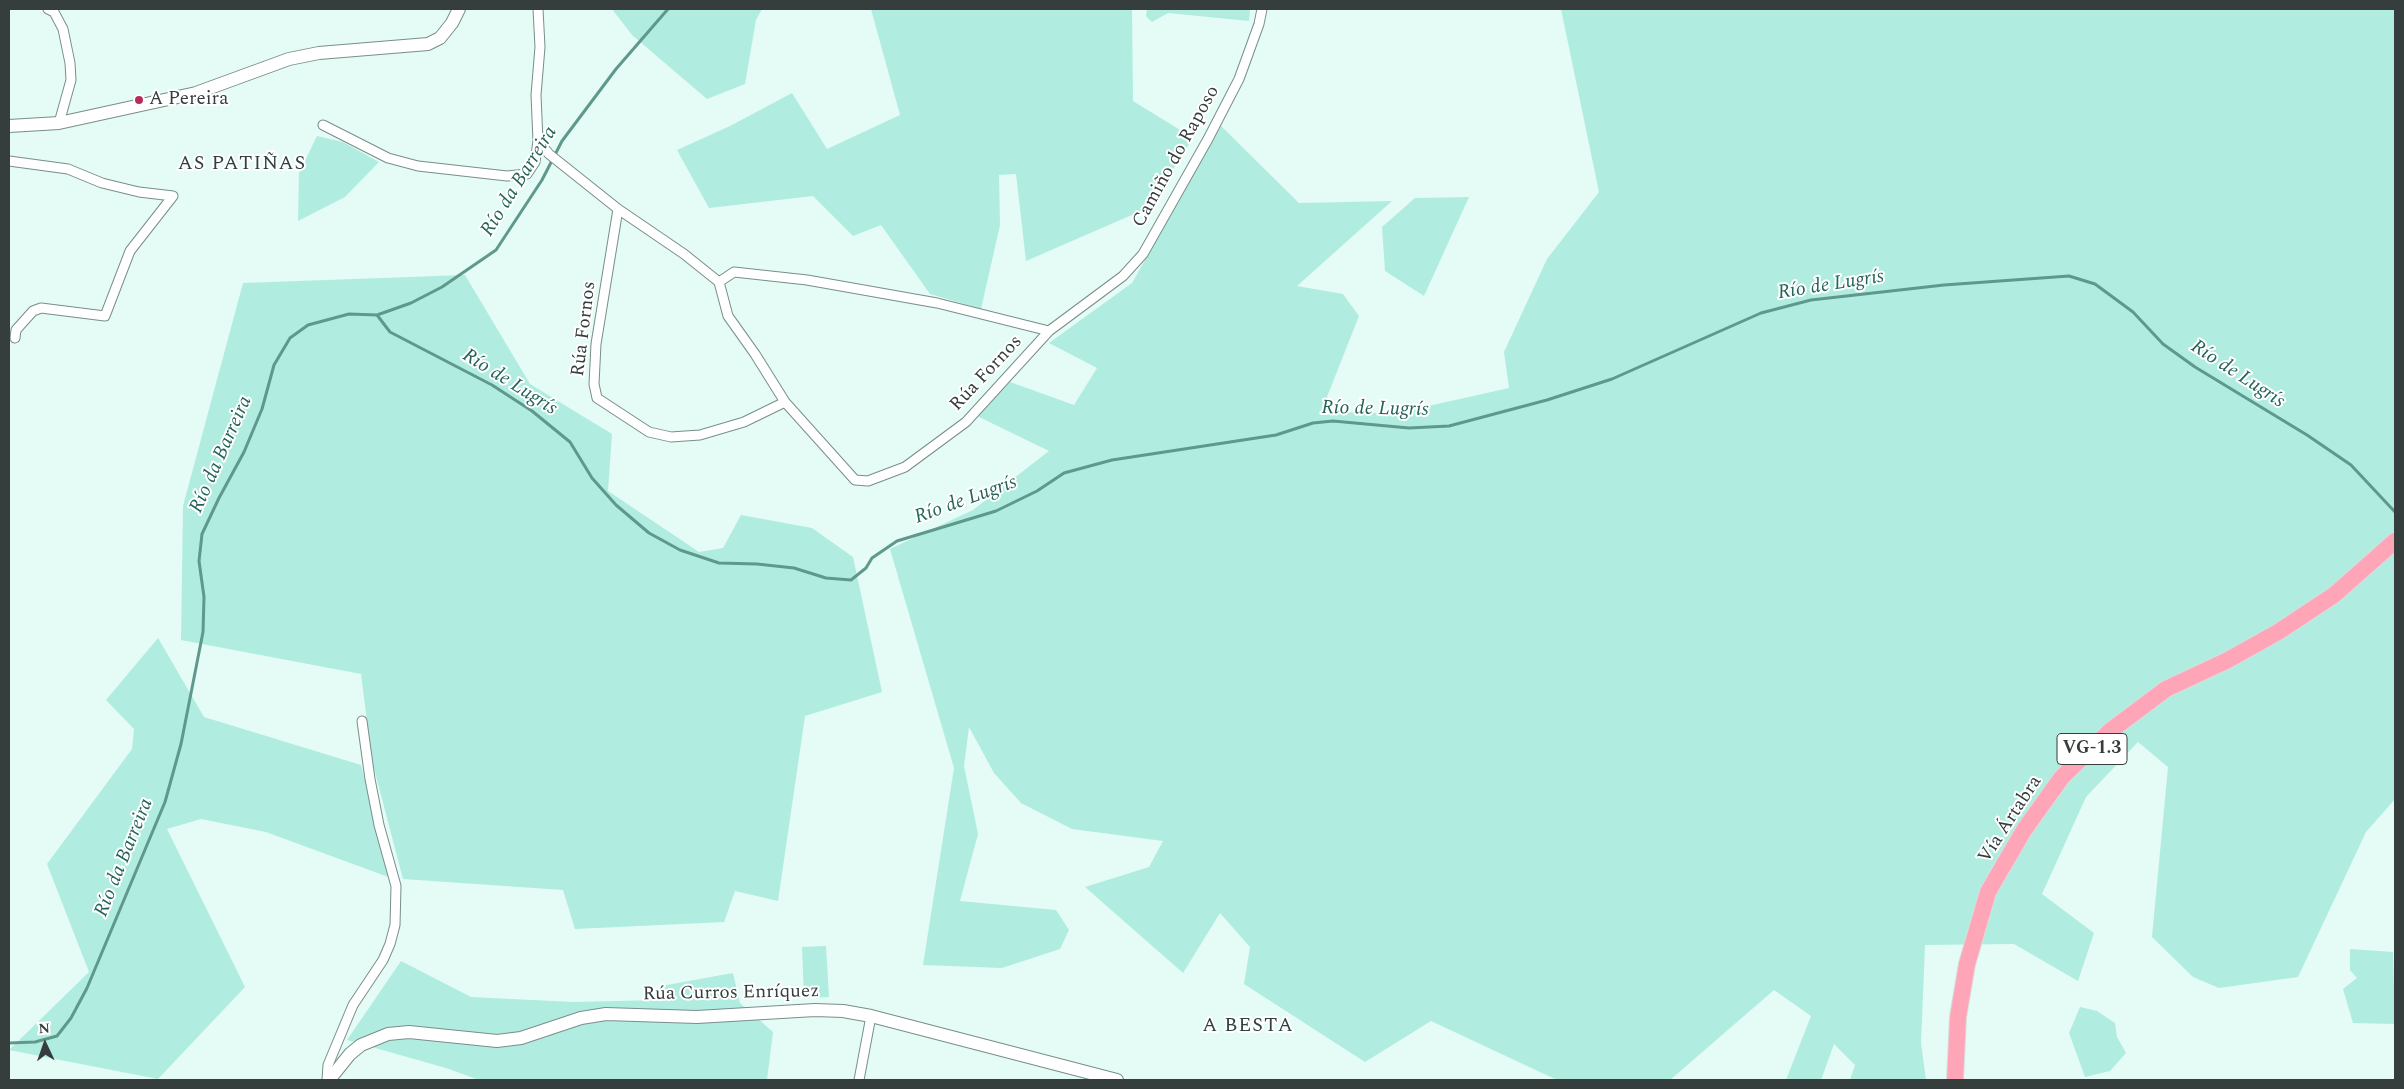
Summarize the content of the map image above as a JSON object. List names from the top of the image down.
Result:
{
  "streets": {
    "highway": ["VG-1.3", "Vía Ártabra"],
    "street": ["Camiño do Raposo", "Rúa Fornos", "Rúa Curros Enríquez"]
  },
  "crossings": [
    ["Camiño do Raposo", "Rúa Fornos"]
  ],
  "districts": ["AS PATIÑAS", "A BESTA"],
  "water": ["Río da Barreira", "Río de Lugrís"],
  "places": ["A Pereira"],
  "north": "top"
}
